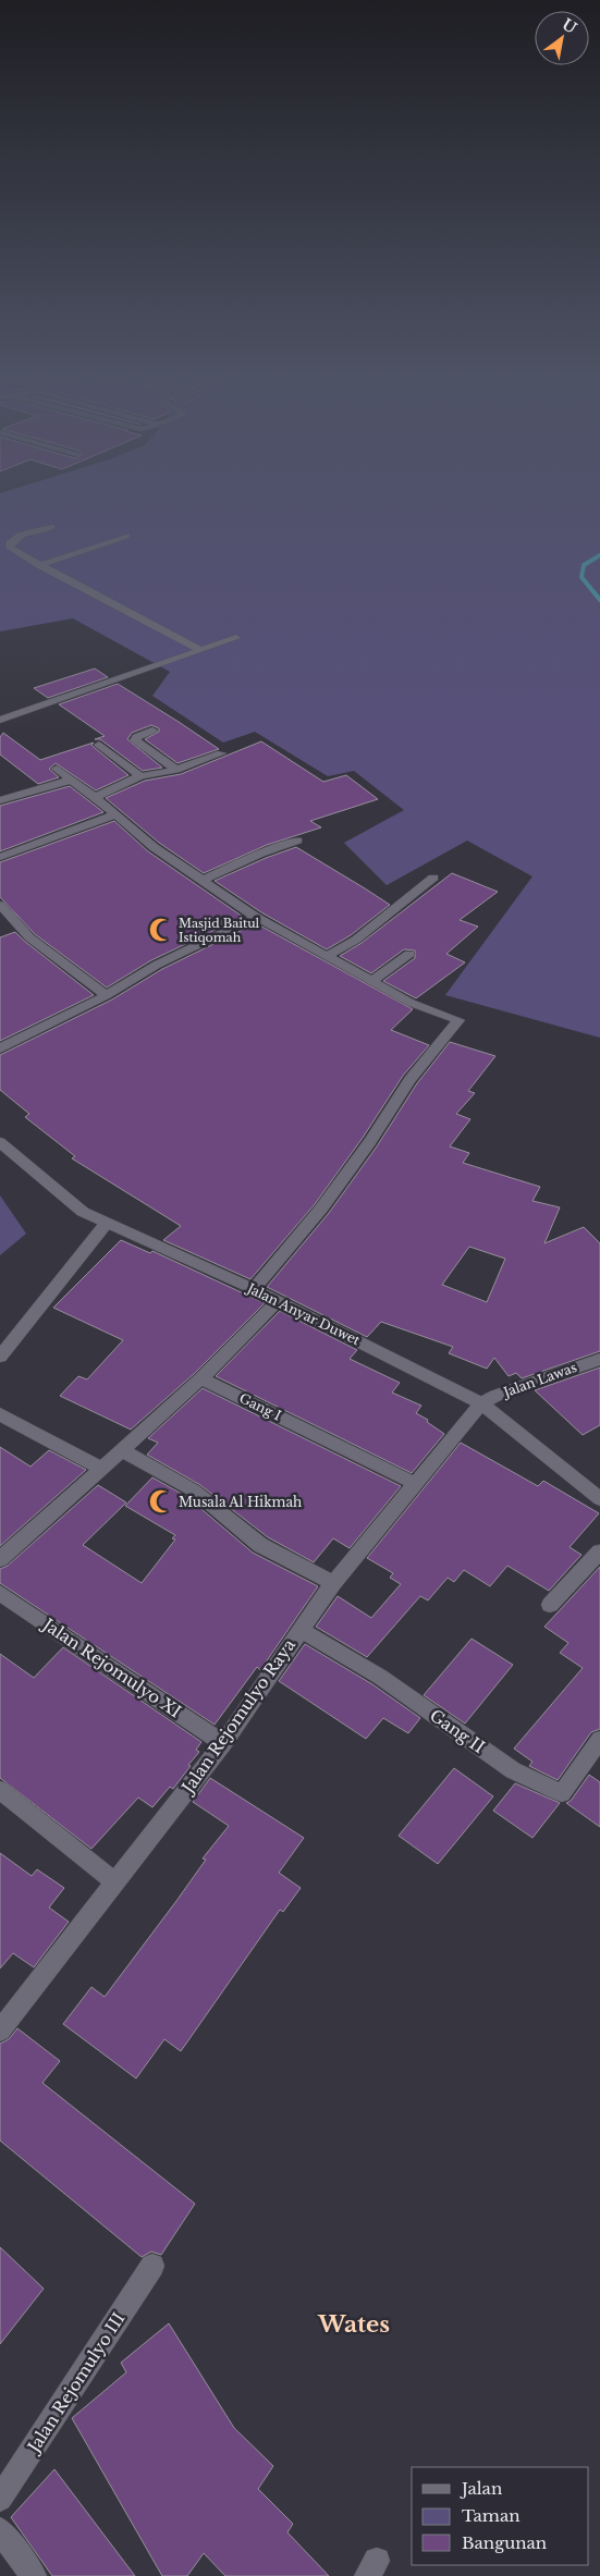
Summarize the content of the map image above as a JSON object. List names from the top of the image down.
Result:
{
  "streets": {
    "street": [
      "Jalan Anyar Duwet",
      "Jalan Lawas",
      "Gang I",
      "Jalan Rejomulyo XI",
      "Jalan Rejomulyo Raya",
      "Gang II",
      "Jalan Rejomulyo III"
    ]
  },
  "crossings": [
    ["Jalan Anyar Duwet", "Jalan Lawas"],
    ["Jalan Anyar Duwet", "Jalan Rejomulyo Raya"],
    ["Jalan Lawas", "Jalan Rejomulyo Raya"],
    ["Gang I", "Jalan Rejomulyo Raya"],
    ["Jalan Rejomulyo XI", "Jalan Rejomulyo Raya"],
    ["Jalan Rejomulyo Raya", "Gang II"]
  ],
  "districts": ["Wates"],
  "places": {
    "mosque": ["Masjid Baitul Istiqomah", "Musala Al Hikmah"]
  },
  "legend": ["Jalan", "Taman", "Bangunan"],
  "north": "top right"
}
